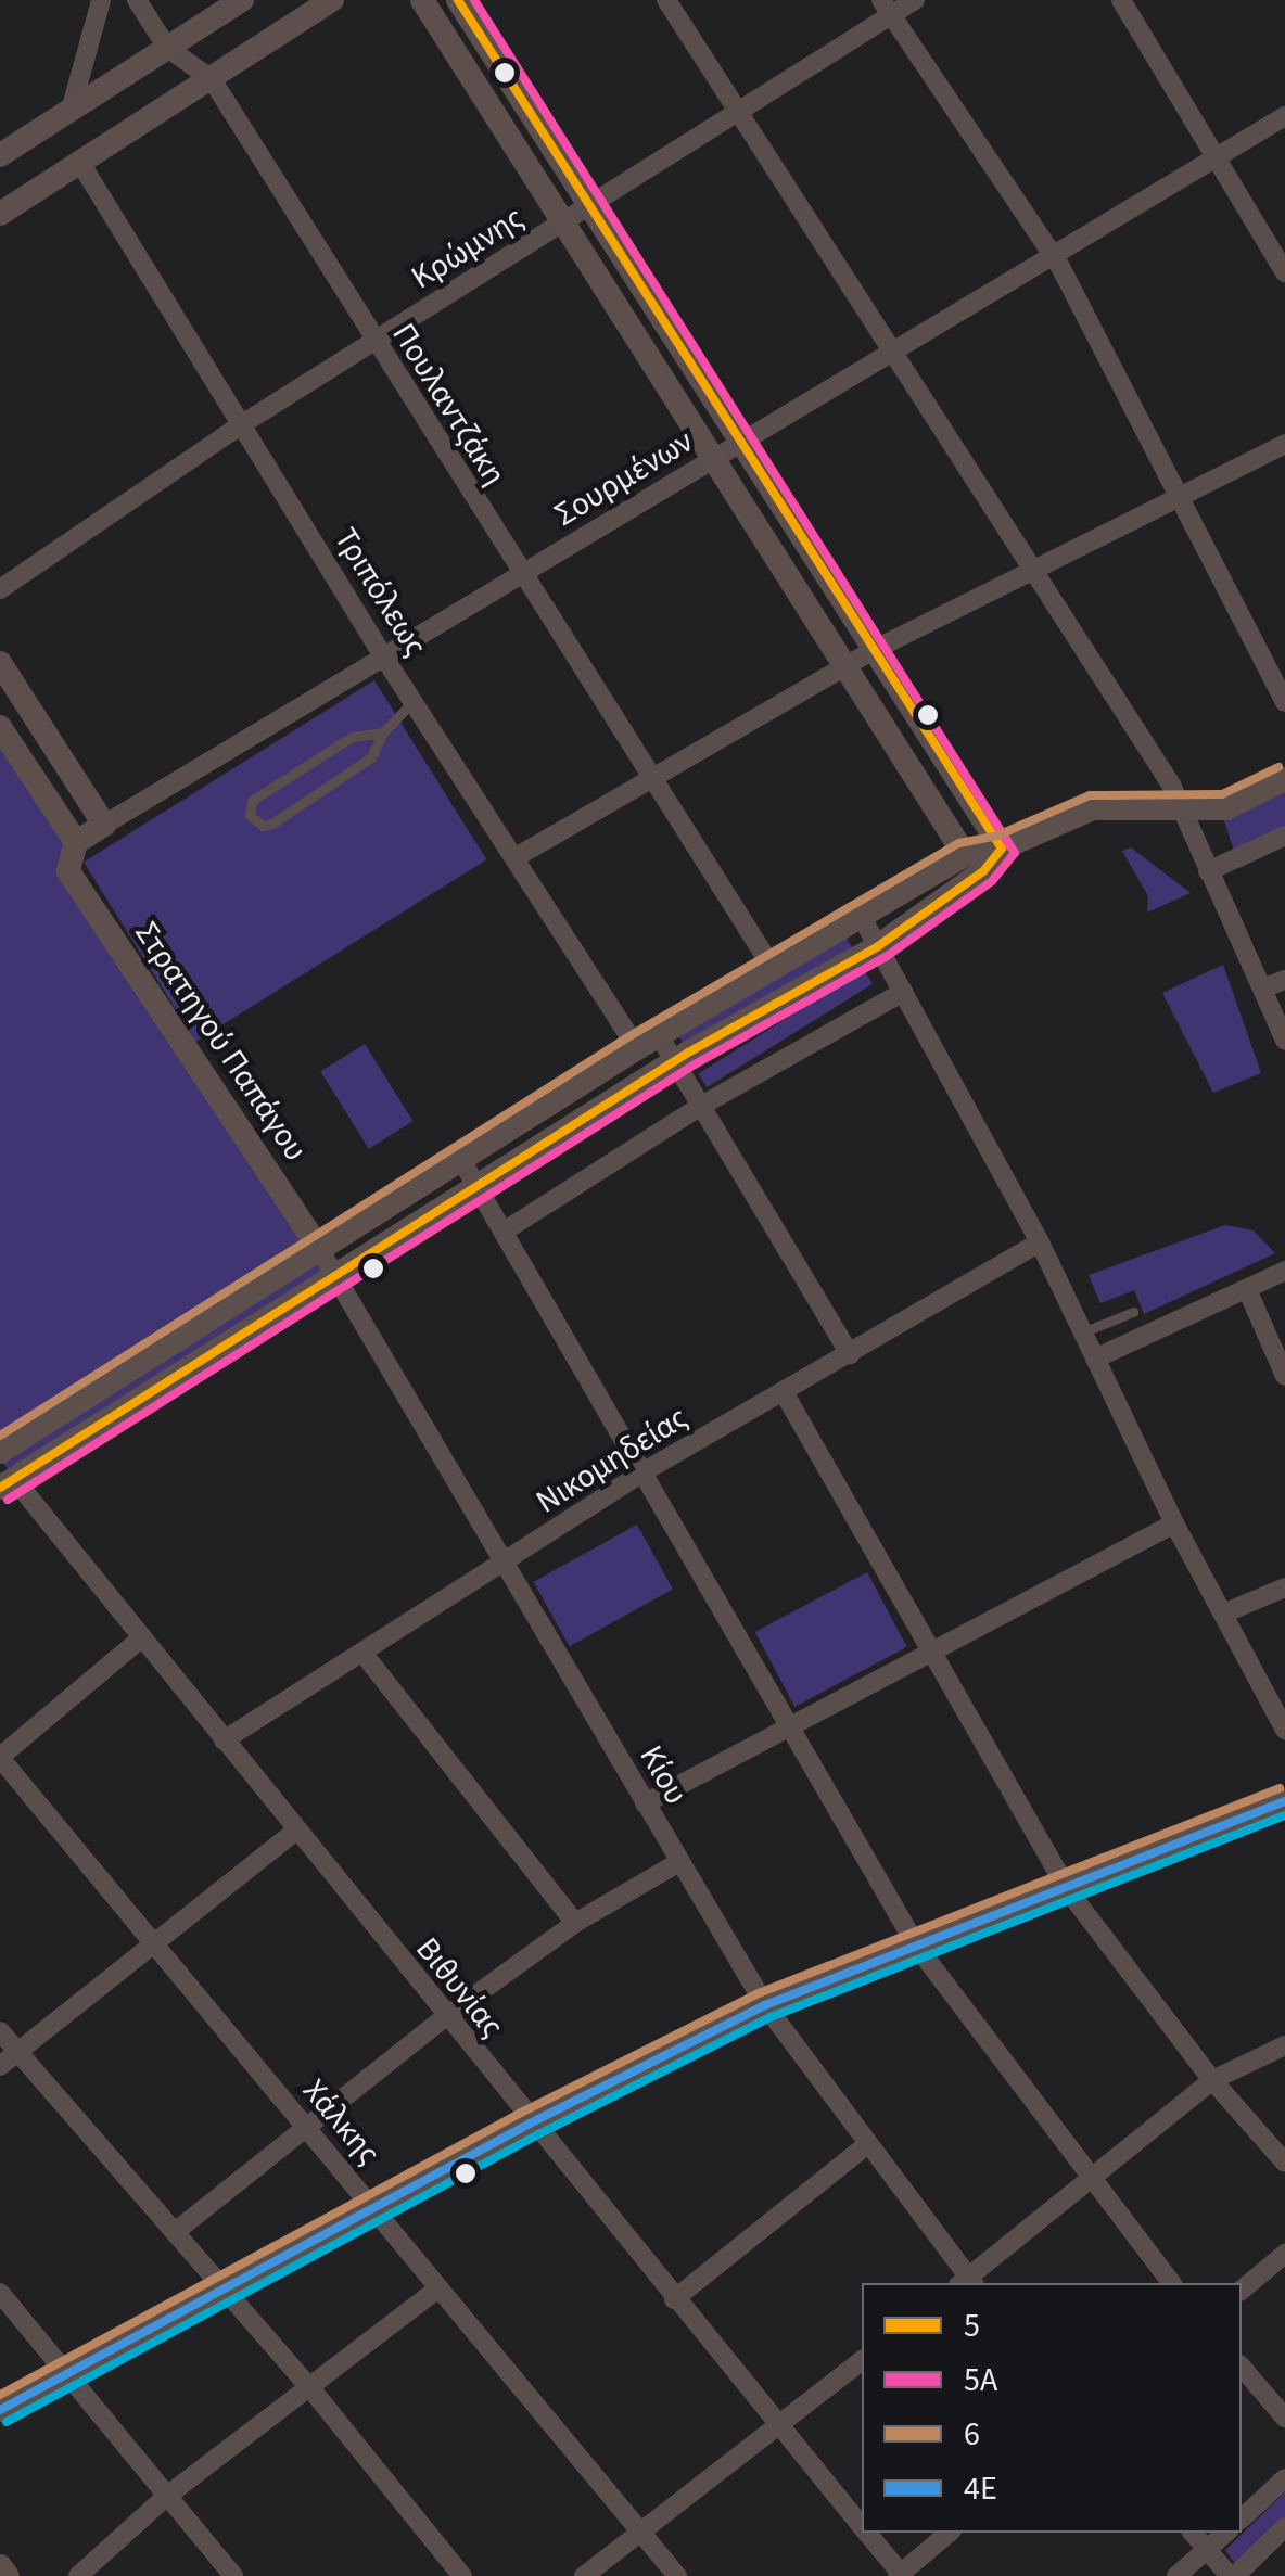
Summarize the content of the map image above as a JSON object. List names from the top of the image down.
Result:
{
  "streets": {
    "main road": ["Στρατηγού Παπάγου"],
    "street": [
      "Κρώμνης",
      "Πουλαντζάκη",
      "Σουρμένων",
      "Τριπόλεως",
      "Νικομηδείας",
      "Κίου",
      "Βιθυνίας",
      "Χάλκης"
    ]
  },
  "crossings": [
    ["Κρώμνης", "Πουλαντζάκη"],
    ["Κρώμνης", "Τριπόλεως"],
    ["Πουλαντζάκη", "Σουρμένων"],
    ["Σουρμένων", "Τριπόλεως"],
    ["Τριπόλεως", "Νικομηδείας"],
    ["Στρατηγού Παπάγου", "Κίου"],
    ["Νικομηδείας", "Κίου"],
    ["Νικομηδείας", "Βιθυνίας"]
  ],
  "lines": [
    "transit line 5",
    "transit line 5Α",
    "transit line 6",
    "transit line 4Ε"
  ],
  "legend": [
    "5",
    "5Α",
    "6",
    "4Ε"
  ]
}
